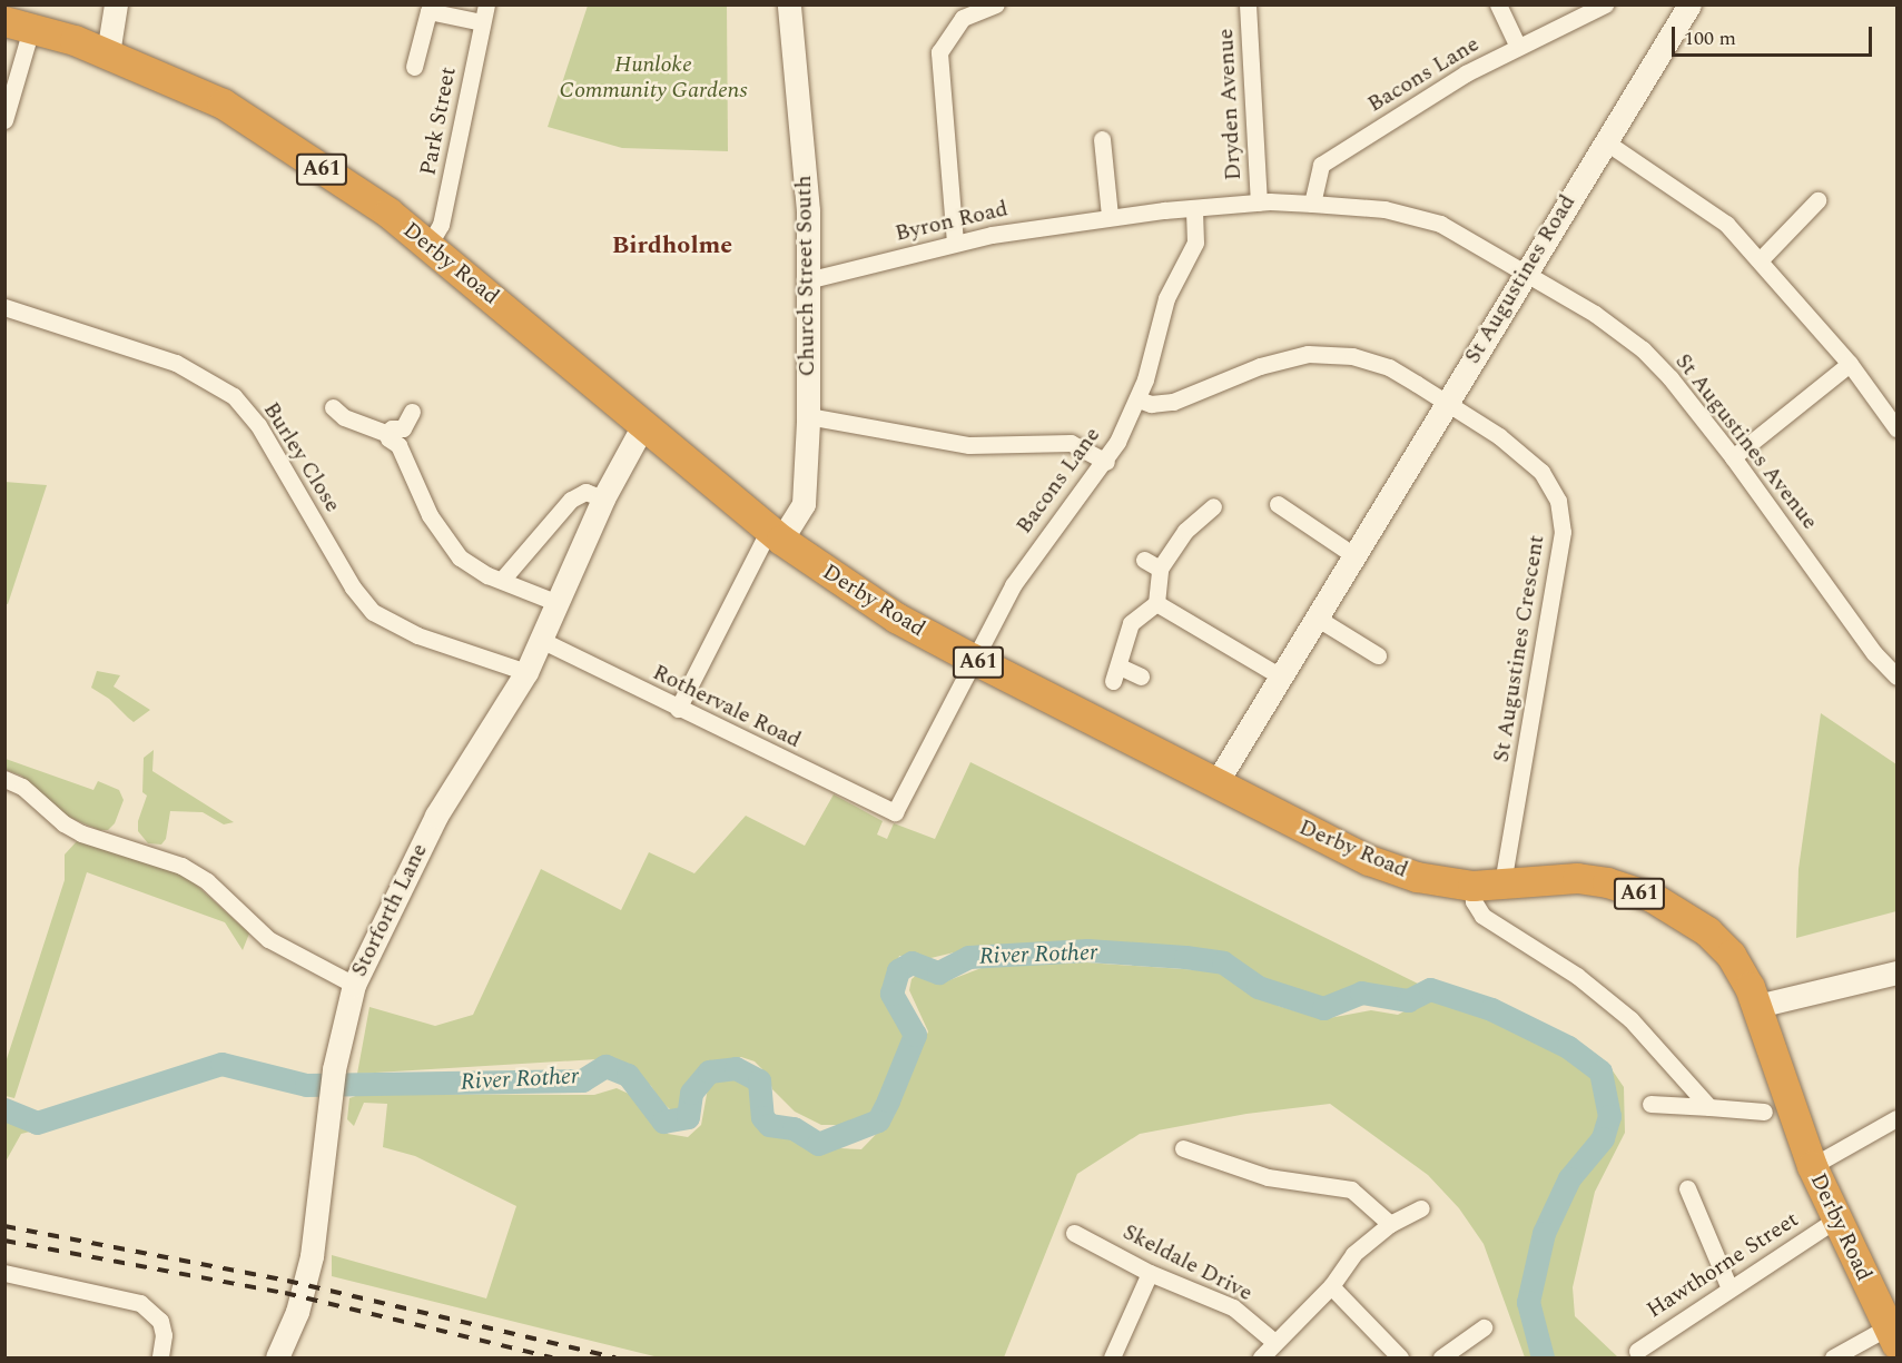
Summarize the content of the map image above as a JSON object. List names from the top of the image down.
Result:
{
  "streets": {
    "highway": ["A61", "Derby Road"],
    "street": [
      "Bacons Lane",
      "Dryden Avenue",
      "Park Street",
      "Byron Road",
      "Church Street South",
      "St Augustines Road",
      "St Augustines Avenue",
      "Burley Close",
      "St Augustines Crescent",
      "Rothervale Road",
      "Storforth Lane",
      "Skeldale Drive",
      "Hawthorne Street"
    ]
  },
  "crossings": [
    ["Bacons Lane", "Byron Road"],
    ["Bacons Lane", "Derby Road"],
    ["Bacons Lane", "St Augustines Avenue"],
    ["Bacons Lane", "St Augustines Crescent"],
    ["Bacons Lane", "Rothervale Road"],
    ["Dryden Avenue", "Byron Road"],
    ["Dryden Avenue", "St Augustines Avenue"],
    ["Park Street", "Derby Road"],
    ["A61", "Derby Road"],
    ["A61", "St Augustines Crescent"],
    ["Byron Road", "Church Street South"],
    ["Byron Road", "St Augustines Avenue"],
    ["Derby Road", "Church Street South"],
    ["Derby Road", "St Augustines Road"],
    ["Derby Road", "Storforth Lane"],
    ["Derby Road", "Hawthorne Street"],
    ["St Augustines Road", "St Augustines Avenue"],
    ["St Augustines Road", "St Augustines Crescent"],
    ["Burley Close", "Storforth Lane"],
    ["Rothervale Road", "Storforth Lane"]
  ],
  "districts": ["Birdholme"],
  "water": ["River Rother"],
  "parks": ["Hunloke Community Gardens"],
  "scale_bar": "100 m"
}
